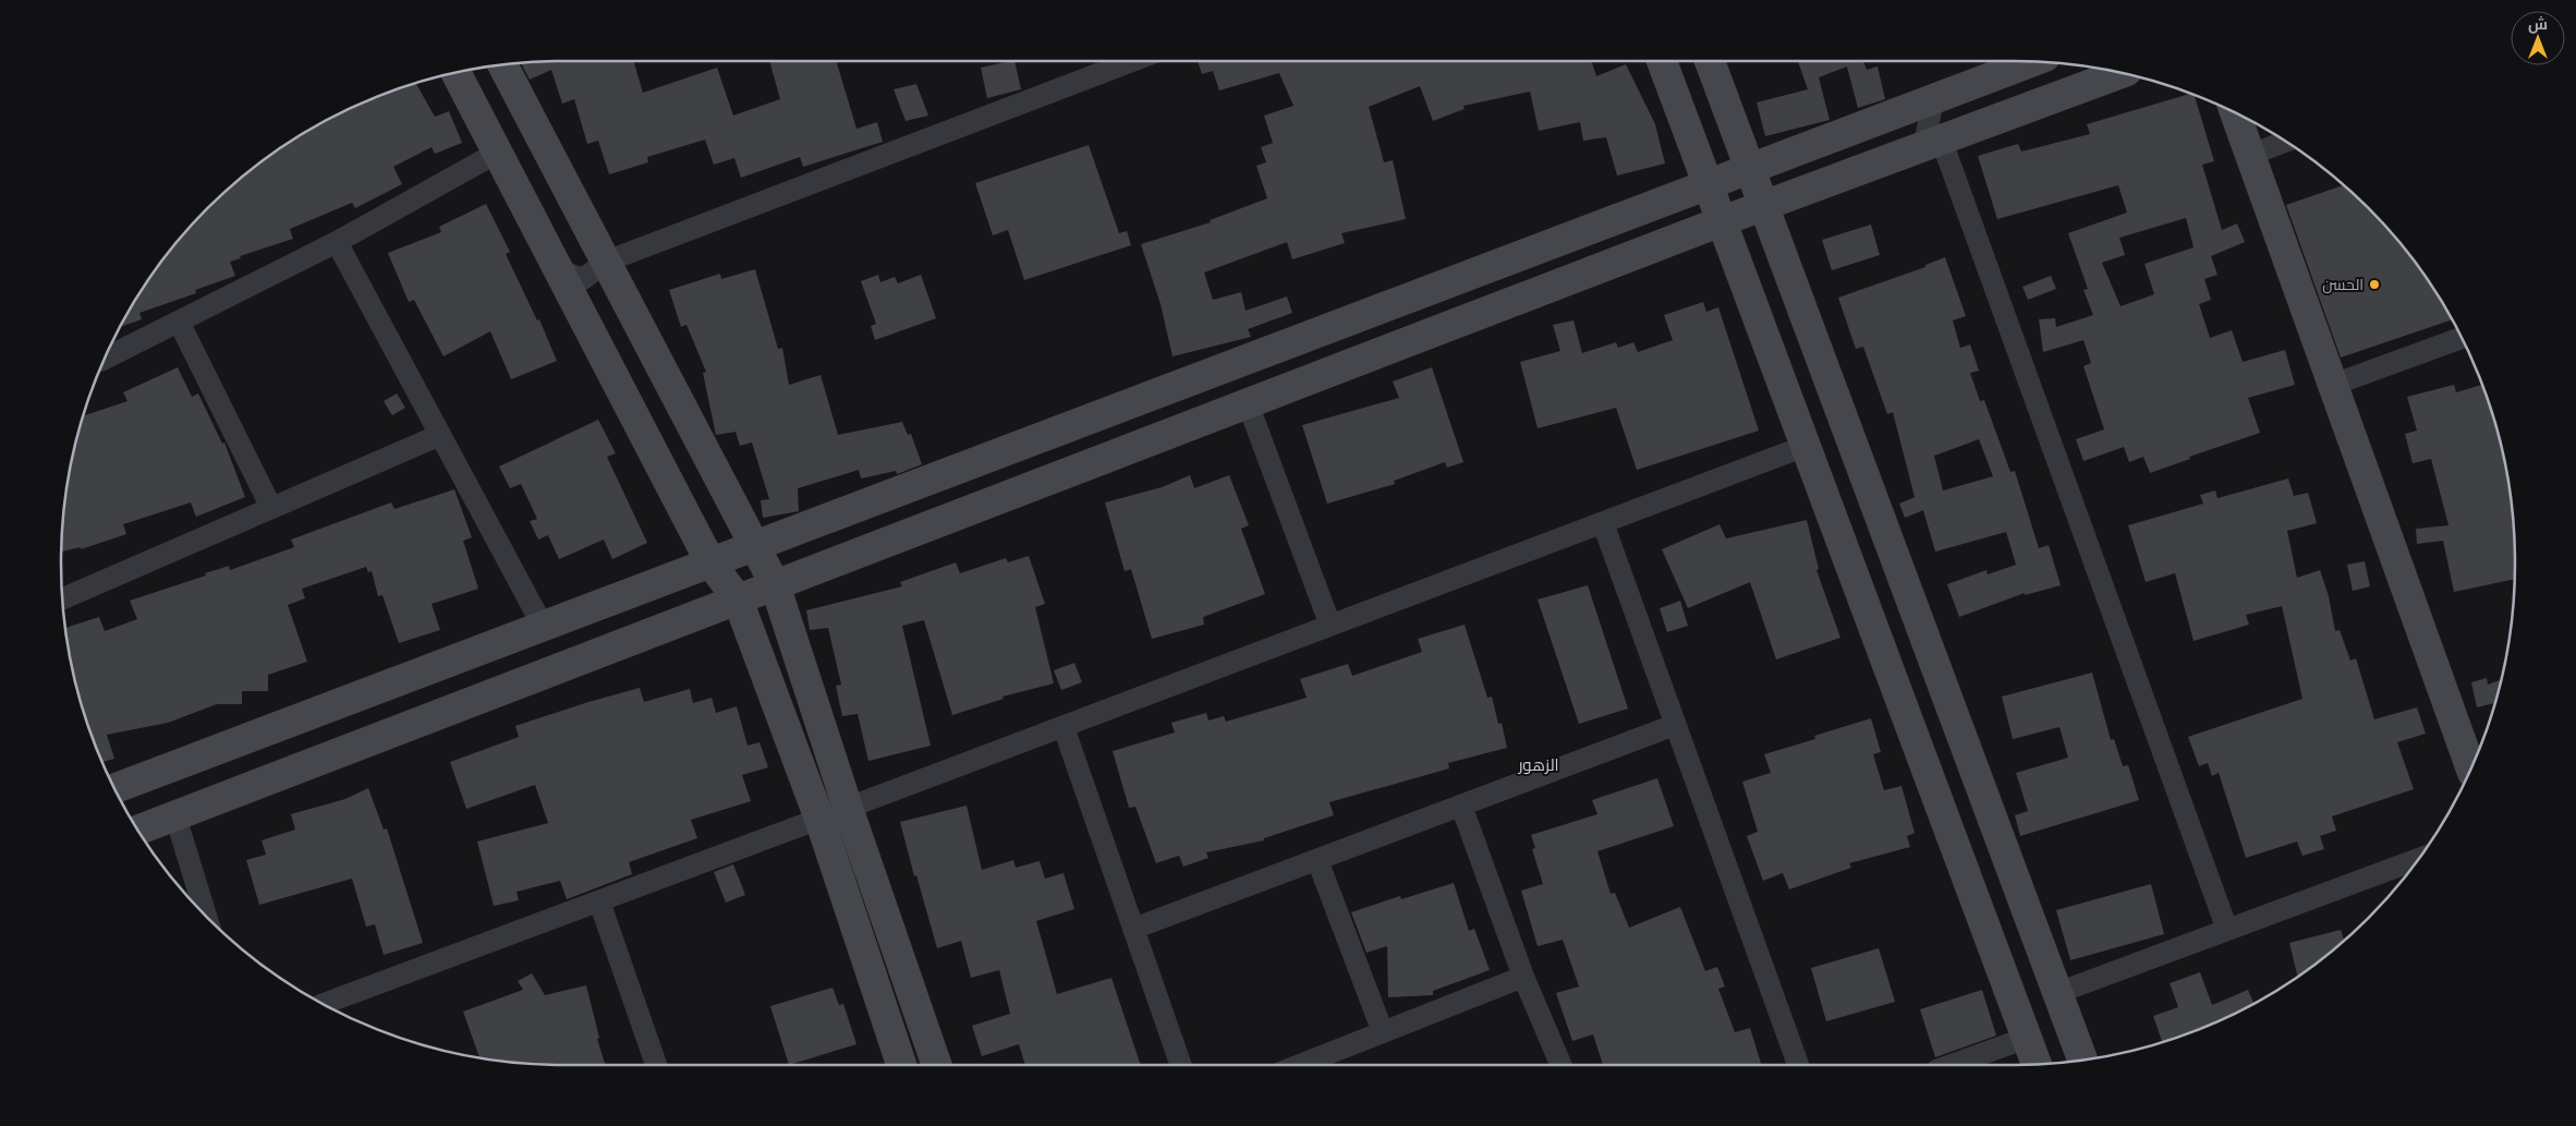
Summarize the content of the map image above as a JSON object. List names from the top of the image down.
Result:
{
  "districts": ["الزهور"],
  "places": ["الحسن"],
  "north": "top"
}
